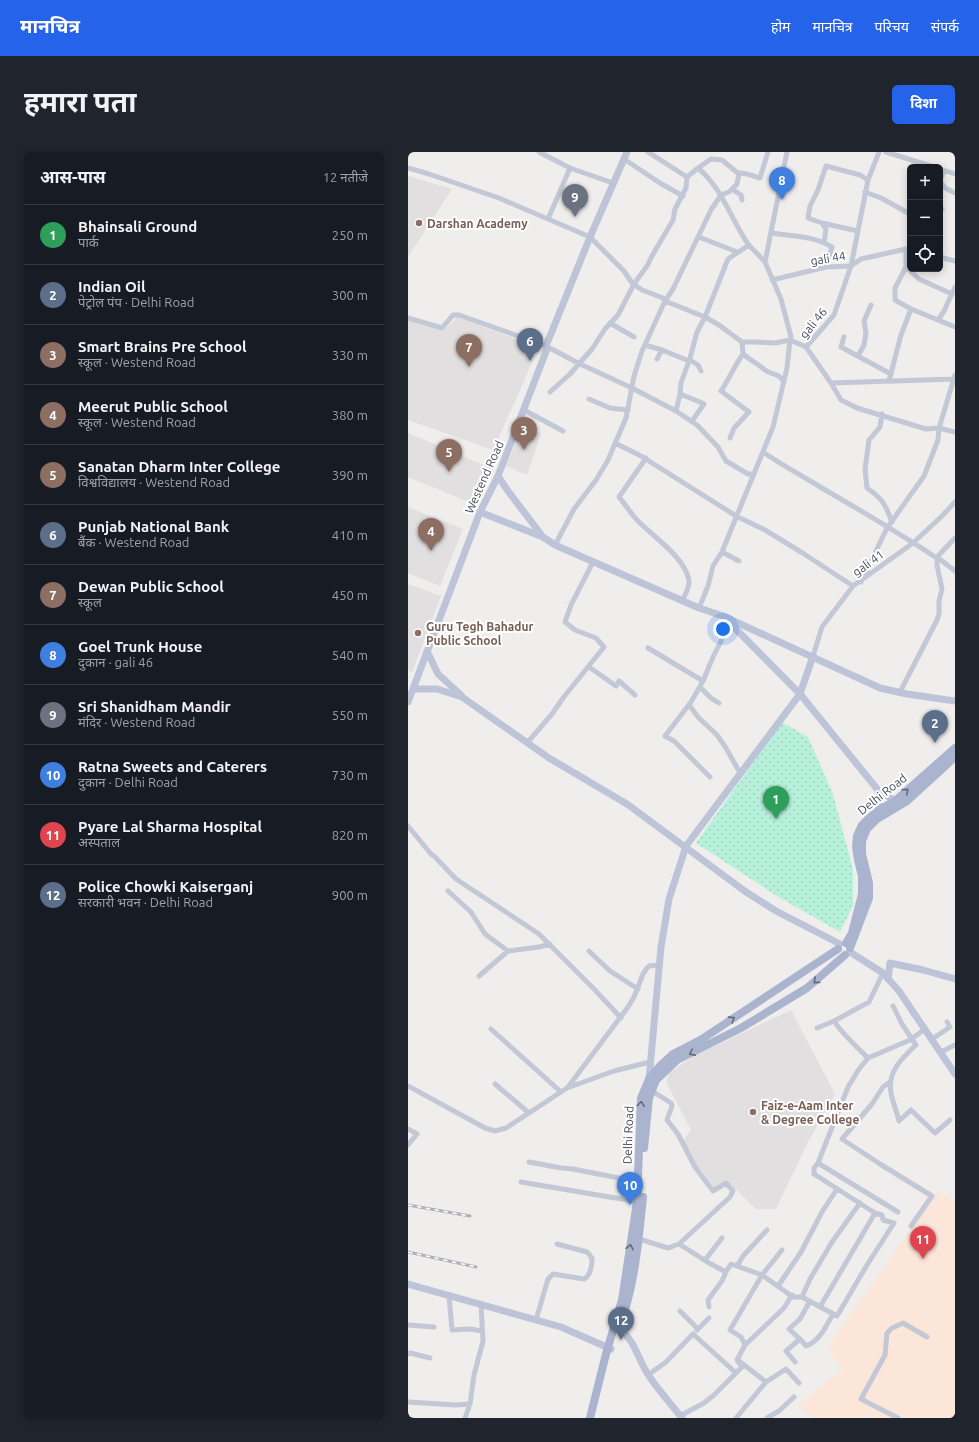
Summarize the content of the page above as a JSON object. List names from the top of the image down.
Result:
{
  "streets": {
    "main road": ["Delhi Road"],
    "street": [
      "gali 44",
      "gali 46",
      "Westend Road",
      "gali 41"
    ]
  },
  "crossings": [
    ["gali 44", "gali 46"]
  ],
  "places": ["Darshan Academy", "Guru Tegh Bahadur Public School", "Faiz-e-Aam Inter & Degree College"],
  "page": {
    "header": "मानचित्र",
    "nav": [
      "होम",
      "मानचित्र",
      "परिचय",
      "संपर्क"
    ],
    "buttons": "दिशा",
    "title": "हमारा पता",
    "heading": ["आस-पास", "12 नतीजे"],
    "map_buttons": ["+", "−"],
    "pins": [
      "8",
      "9",
      "6",
      "7",
      "3",
      "5",
      "4",
      "2",
      "1",
      "10",
      "11",
      "12"
    ],
    "list": [
      {
        "mark": "1",
        "name": "Bhainsali Ground",
        "note": "पार्क",
        "value": "250 m"
      },
      {
        "mark": "2",
        "name": "Indian Oil",
        "note": "पेट्रोल पंप · Delhi Road",
        "value": "300 m"
      },
      {
        "mark": "3",
        "name": "Smart Brains Pre School",
        "note": "स्कूल · Westend Road",
        "value": "330 m"
      },
      {
        "mark": "4",
        "name": "Meerut Public School",
        "note": "स्कूल · Westend Road",
        "value": "380 m"
      },
      {
        "mark": "5",
        "name": "Sanatan Dharm Inter College",
        "note": "विश्वविद्यालय · Westend Road",
        "value": "390 m"
      },
      {
        "mark": "6",
        "name": "Punjab National Bank",
        "note": "बैंक · Westend Road",
        "value": "410 m"
      },
      {
        "mark": "7",
        "name": "Dewan Public School",
        "note": "स्कूल",
        "value": "450 m"
      },
      {
        "mark": "8",
        "name": "Goel Trunk House",
        "note": "दुकान · gali 46",
        "value": "540 m"
      },
      {
        "mark": "9",
        "name": "Sri Shanidham Mandir",
        "note": "मंदिर · Westend Road",
        "value": "550 m"
      },
      {
        "mark": "10",
        "name": "Ratna Sweets and Caterers",
        "note": "दुकान · Delhi Road",
        "value": "730 m"
      },
      {
        "mark": "11",
        "name": "Pyare Lal Sharma Hospital",
        "note": "अस्पताल",
        "value": "820 m"
      },
      {
        "mark": "12",
        "name": "Police Chowki Kaiserganj",
        "note": "सरकारी भवन · Delhi Road",
        "value": "900 m"
      }
    ]
  }
}
